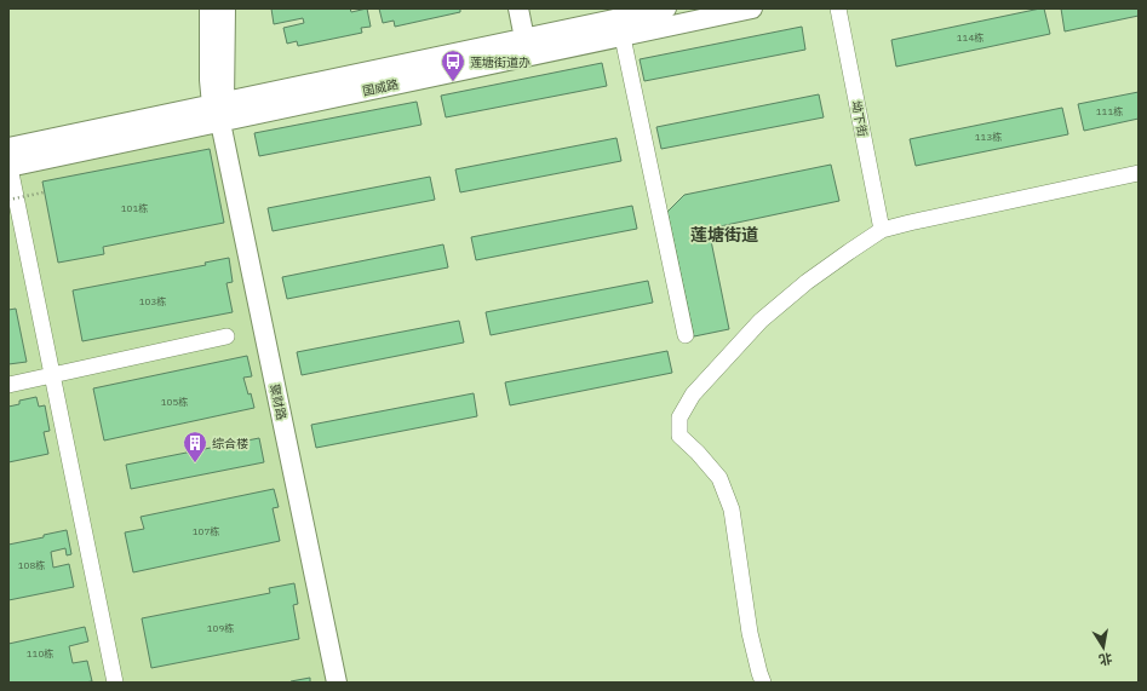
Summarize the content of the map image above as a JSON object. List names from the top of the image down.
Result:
{
  "streets": {
    "street": ["国威路", "坳下街", "聚财路"]
  },
  "crossings": [
    ["国威路", "聚财路"]
  ],
  "districts": ["莲塘街道"],
  "places": {
    "bus stop": ["莲塘街道办"],
    "building": ["综合楼"]
  },
  "house_numbers": [
    "114栋",
    "111栋",
    "113栋",
    "101栋",
    "103栋",
    "105栋",
    "107栋",
    "108栋",
    "109栋",
    "110栋"
  ],
  "north": "bottom"
}
